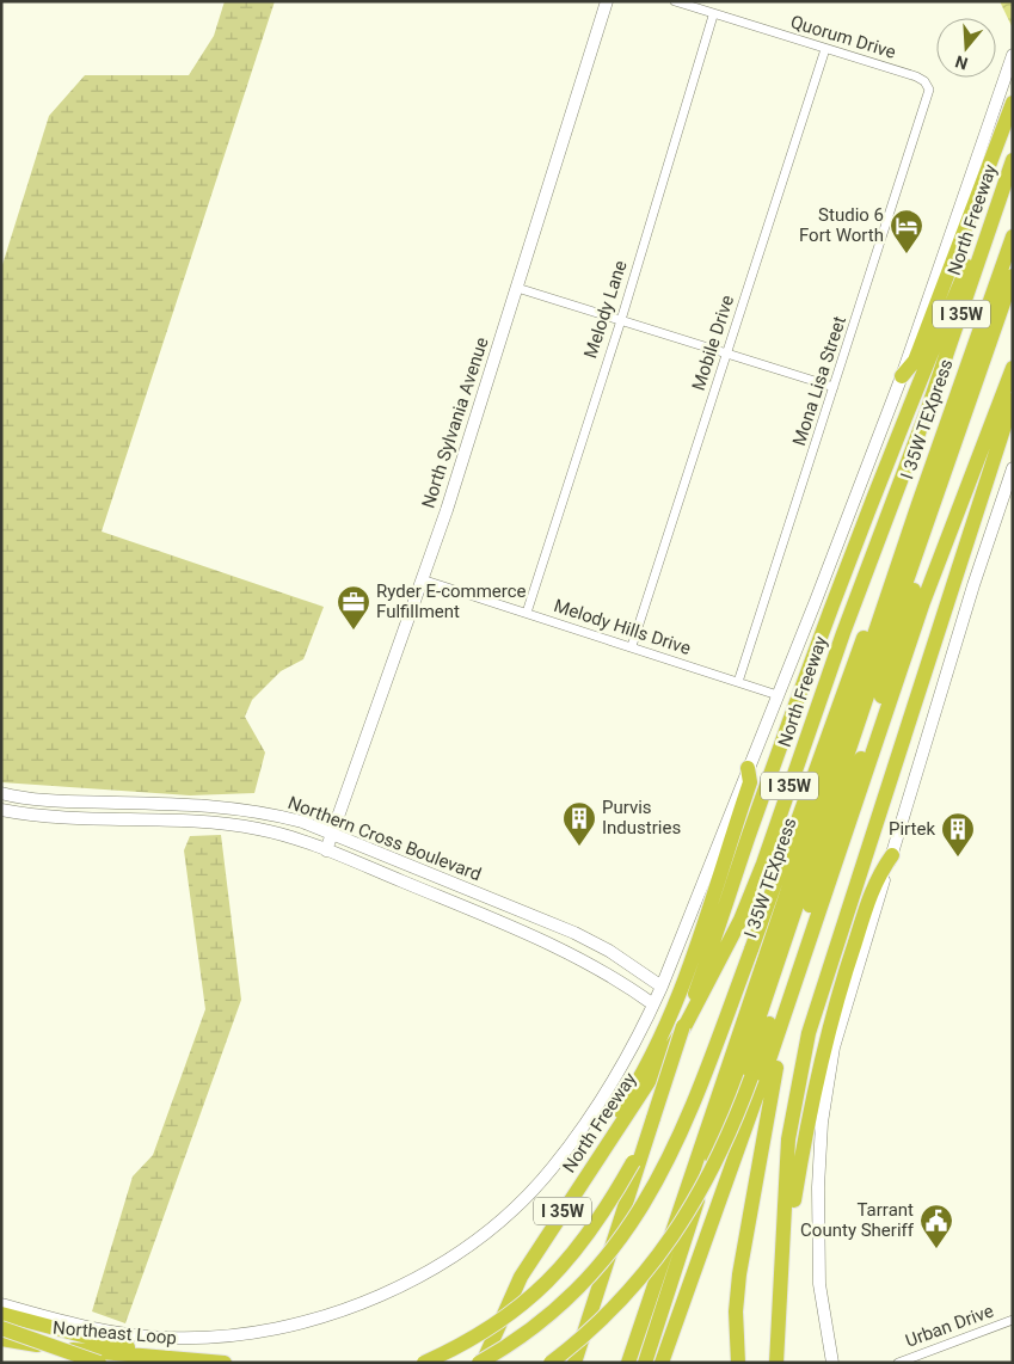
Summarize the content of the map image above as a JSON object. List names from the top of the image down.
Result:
{
  "streets": {
    "highway": [
      "North Freeway",
      "I 35W",
      "I 35W TEXpress",
      "Northeast Loop"
    ],
    "main road": ["North Sylvania Avenue", "Northern Cross Boulevard"],
    "street": [
      "Quorum Drive",
      "Melody Lane",
      "Mobile Drive",
      "Mona Lisa Street",
      "Melody Hills Drive",
      "Urban Drive"
    ]
  },
  "crossings": [
    ["Quorum Drive", "Melody Lane"],
    ["Quorum Drive", "Mobile Drive"],
    ["Quorum Drive", "Mona Lisa Street"],
    ["North Freeway", "Melody Hills Drive"],
    ["North Freeway", "Northern Cross Boulevard"],
    ["Melody Lane", "Melody Hills Drive"],
    ["Mobile Drive", "Melody Hills Drive"],
    ["Mona Lisa Street", "Melody Hills Drive"],
    ["North Sylvania Avenue", "Melody Hills Drive"],
    ["North Sylvania Avenue", "Northern Cross Boulevard"]
  ],
  "places": {
    "hotel": ["Studio 6 Fort Worth"],
    "office": ["Ryder E-commerce Fulfillment"],
    "building": ["Purvis Industries", "Pirtek"],
    "public building": ["Tarrant County Sheriff"]
  },
  "north": "bottom"
}
